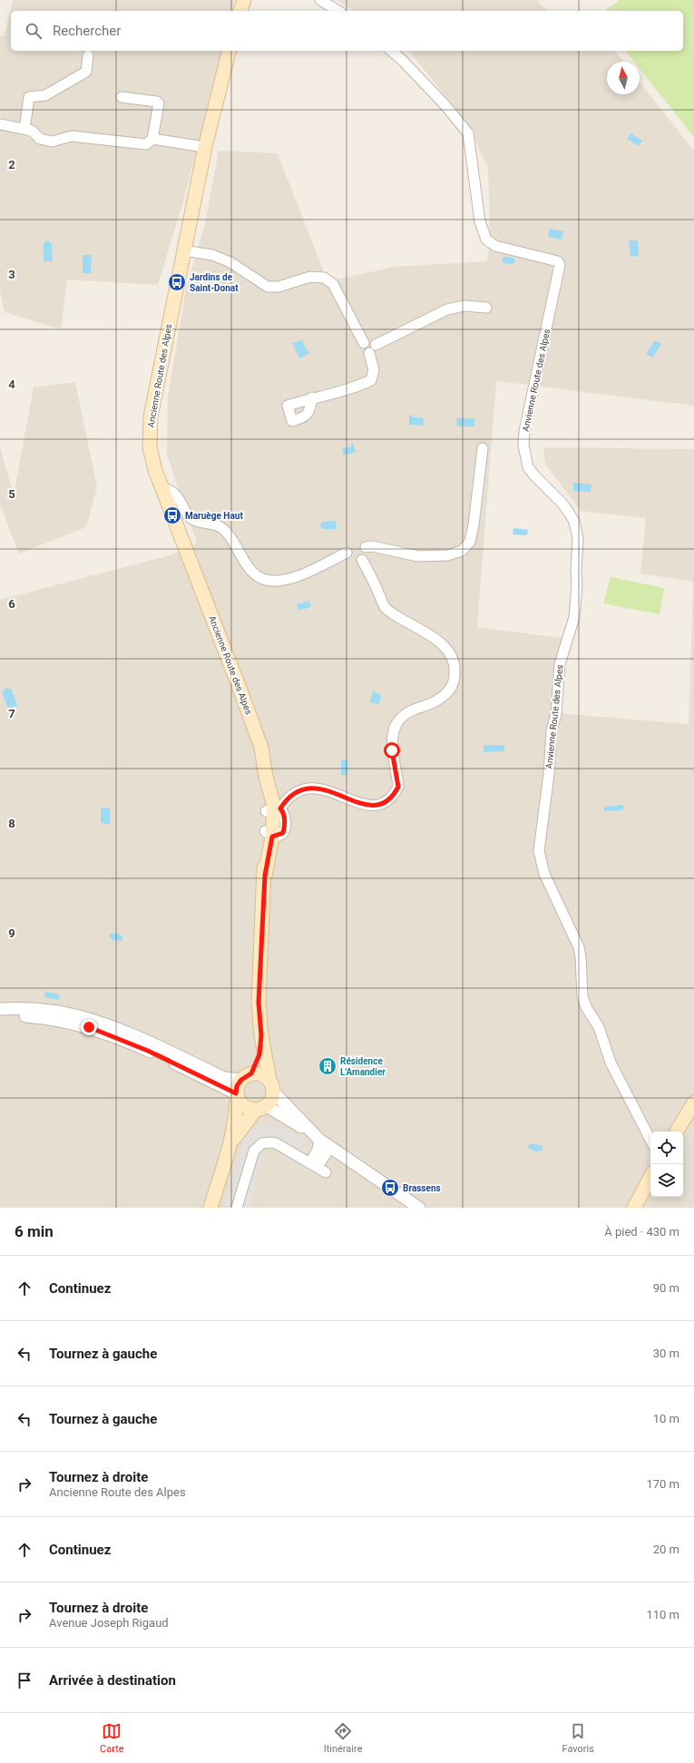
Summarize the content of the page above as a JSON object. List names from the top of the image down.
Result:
{
  "streets": {
    "main road": ["Ancienne Route des Alpes"],
    "street": ["Anvienne Route des Alpes"]
  },
  "places": {
    "bus stop": ["Jardins de Saint-Donat", "Maruège Haut", "Brassens"],
    "building": ["Résidence L'Amandier"]
  },
  "north": "top",
  "page": {
    "search": "Rechercher",
    "heading": ["6 min", "À pied · 430 m"],
    "list": [
      ["Continuez", "90 m"],
      ["Tournez à gauche", "30 m"],
      ["Tournez à gauche", "10 m"],
      ["Tournez à droite", "Ancienne Route des Alpes", "170 m"],
      ["Continuez", "20 m"],
      ["Tournez à droite", "Avenue Joseph Rigaud", "110 m"],
      "Arrivée à destination"
    ],
    "nav": ["Carte", "Itinéraire", "Favoris"]
  },
  "grid": {
    "rows": [
      "2",
      "3",
      "4",
      "5",
      "6",
      "7",
      "8",
      "9"
    ]
  }
}
